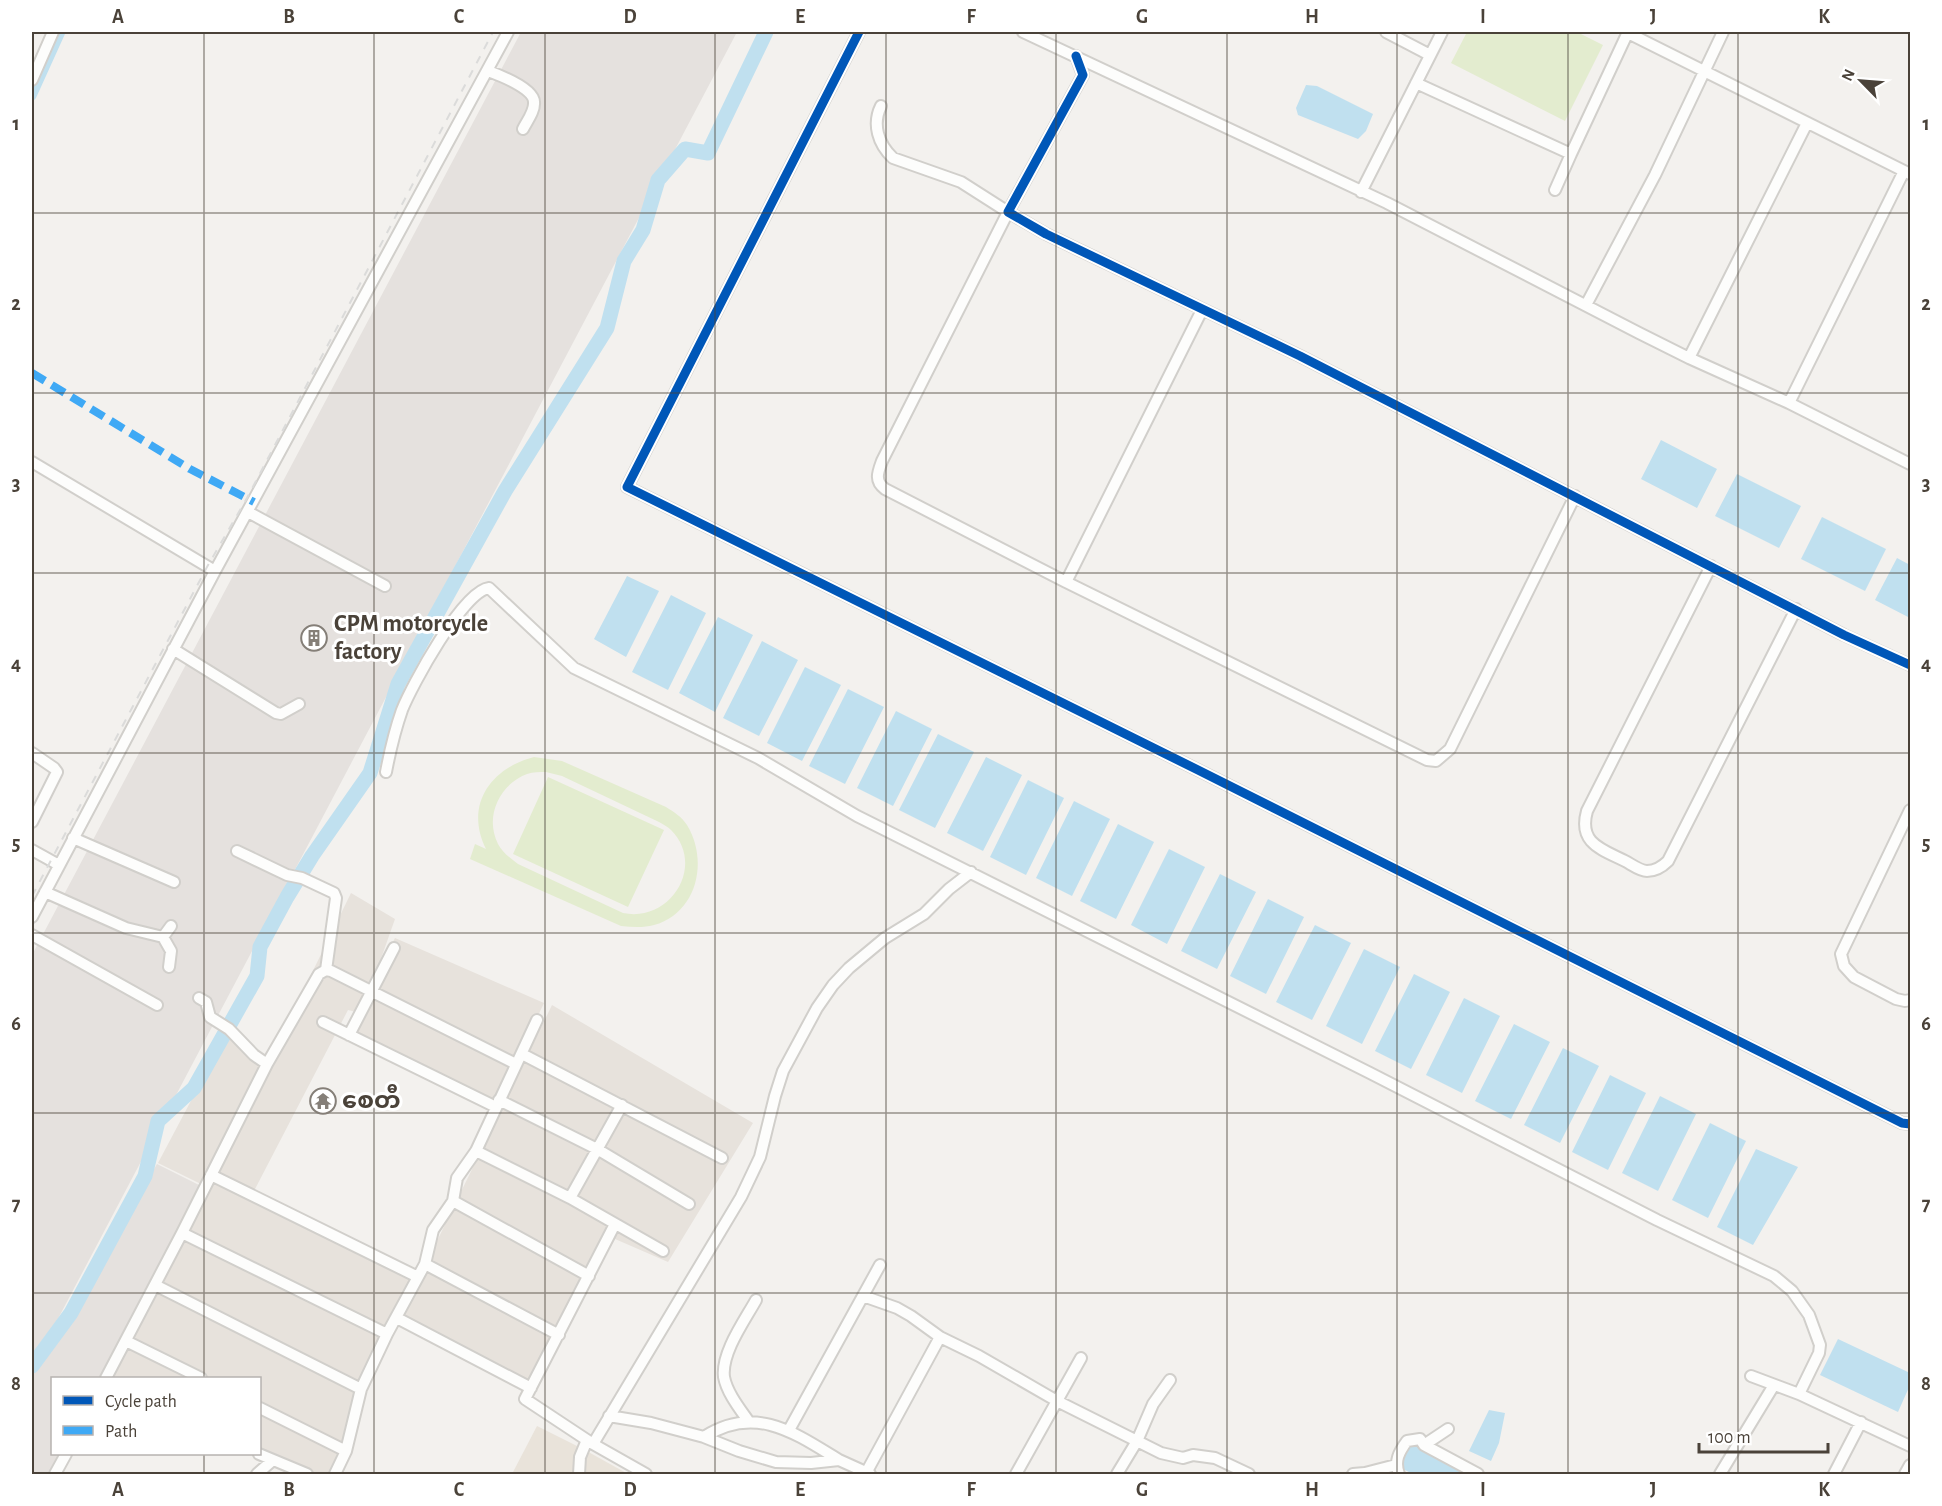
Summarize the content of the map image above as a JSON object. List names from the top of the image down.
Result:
{
  "places": {
    "building": ["CPM motorcycle factory"],
    "temple": ["စေတီ"]
  },
  "legend": ["Cycle path", "Path"],
  "scale_bar": "100 m",
  "north": "top left",
  "grid": {
    "columns": [
      "A",
      "B",
      "C",
      "D",
      "E",
      "F",
      "G",
      "H",
      "I",
      "J",
      "K"
    ],
    "rows": [
      "1",
      "2",
      "3",
      "4",
      "5",
      "6",
      "7",
      "8"
    ]
  }
}
